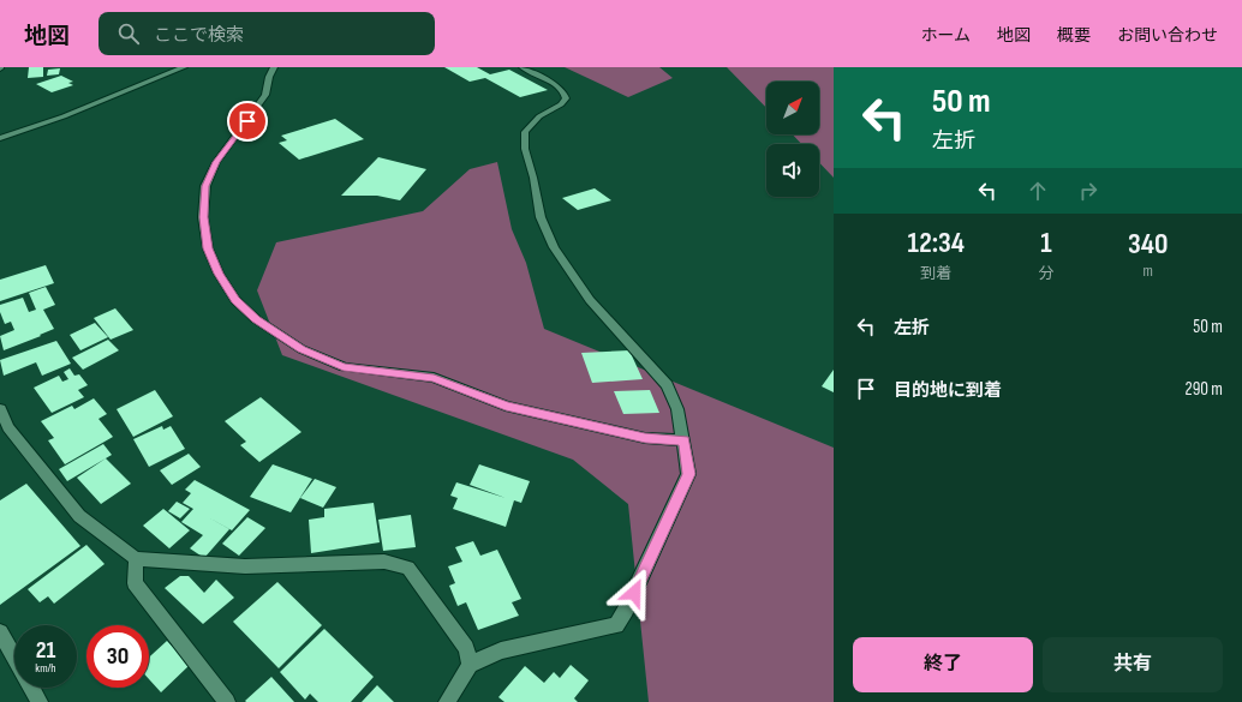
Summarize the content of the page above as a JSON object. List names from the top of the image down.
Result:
{
  "north": "top right",
  "page": {
    "header": "地図",
    "search": "ここで検索",
    "nav": [
      "ホーム",
      "地図",
      "概要",
      "お問い合わせ"
    ],
    "turn": ["50 m", "左折"],
    "eta": [
      "12:34",
      "到着",
      "1",
      "分",
      "340",
      "m"
    ],
    "list": [
      {
        "name": "左折",
        "value": "50 m"
      },
      {
        "name": "目的地に到着",
        "value": "290 m"
      }
    ],
    "speed": "21 km/h",
    "limit": "30",
    "buttons": ["終了", "共有"]
  }
}
